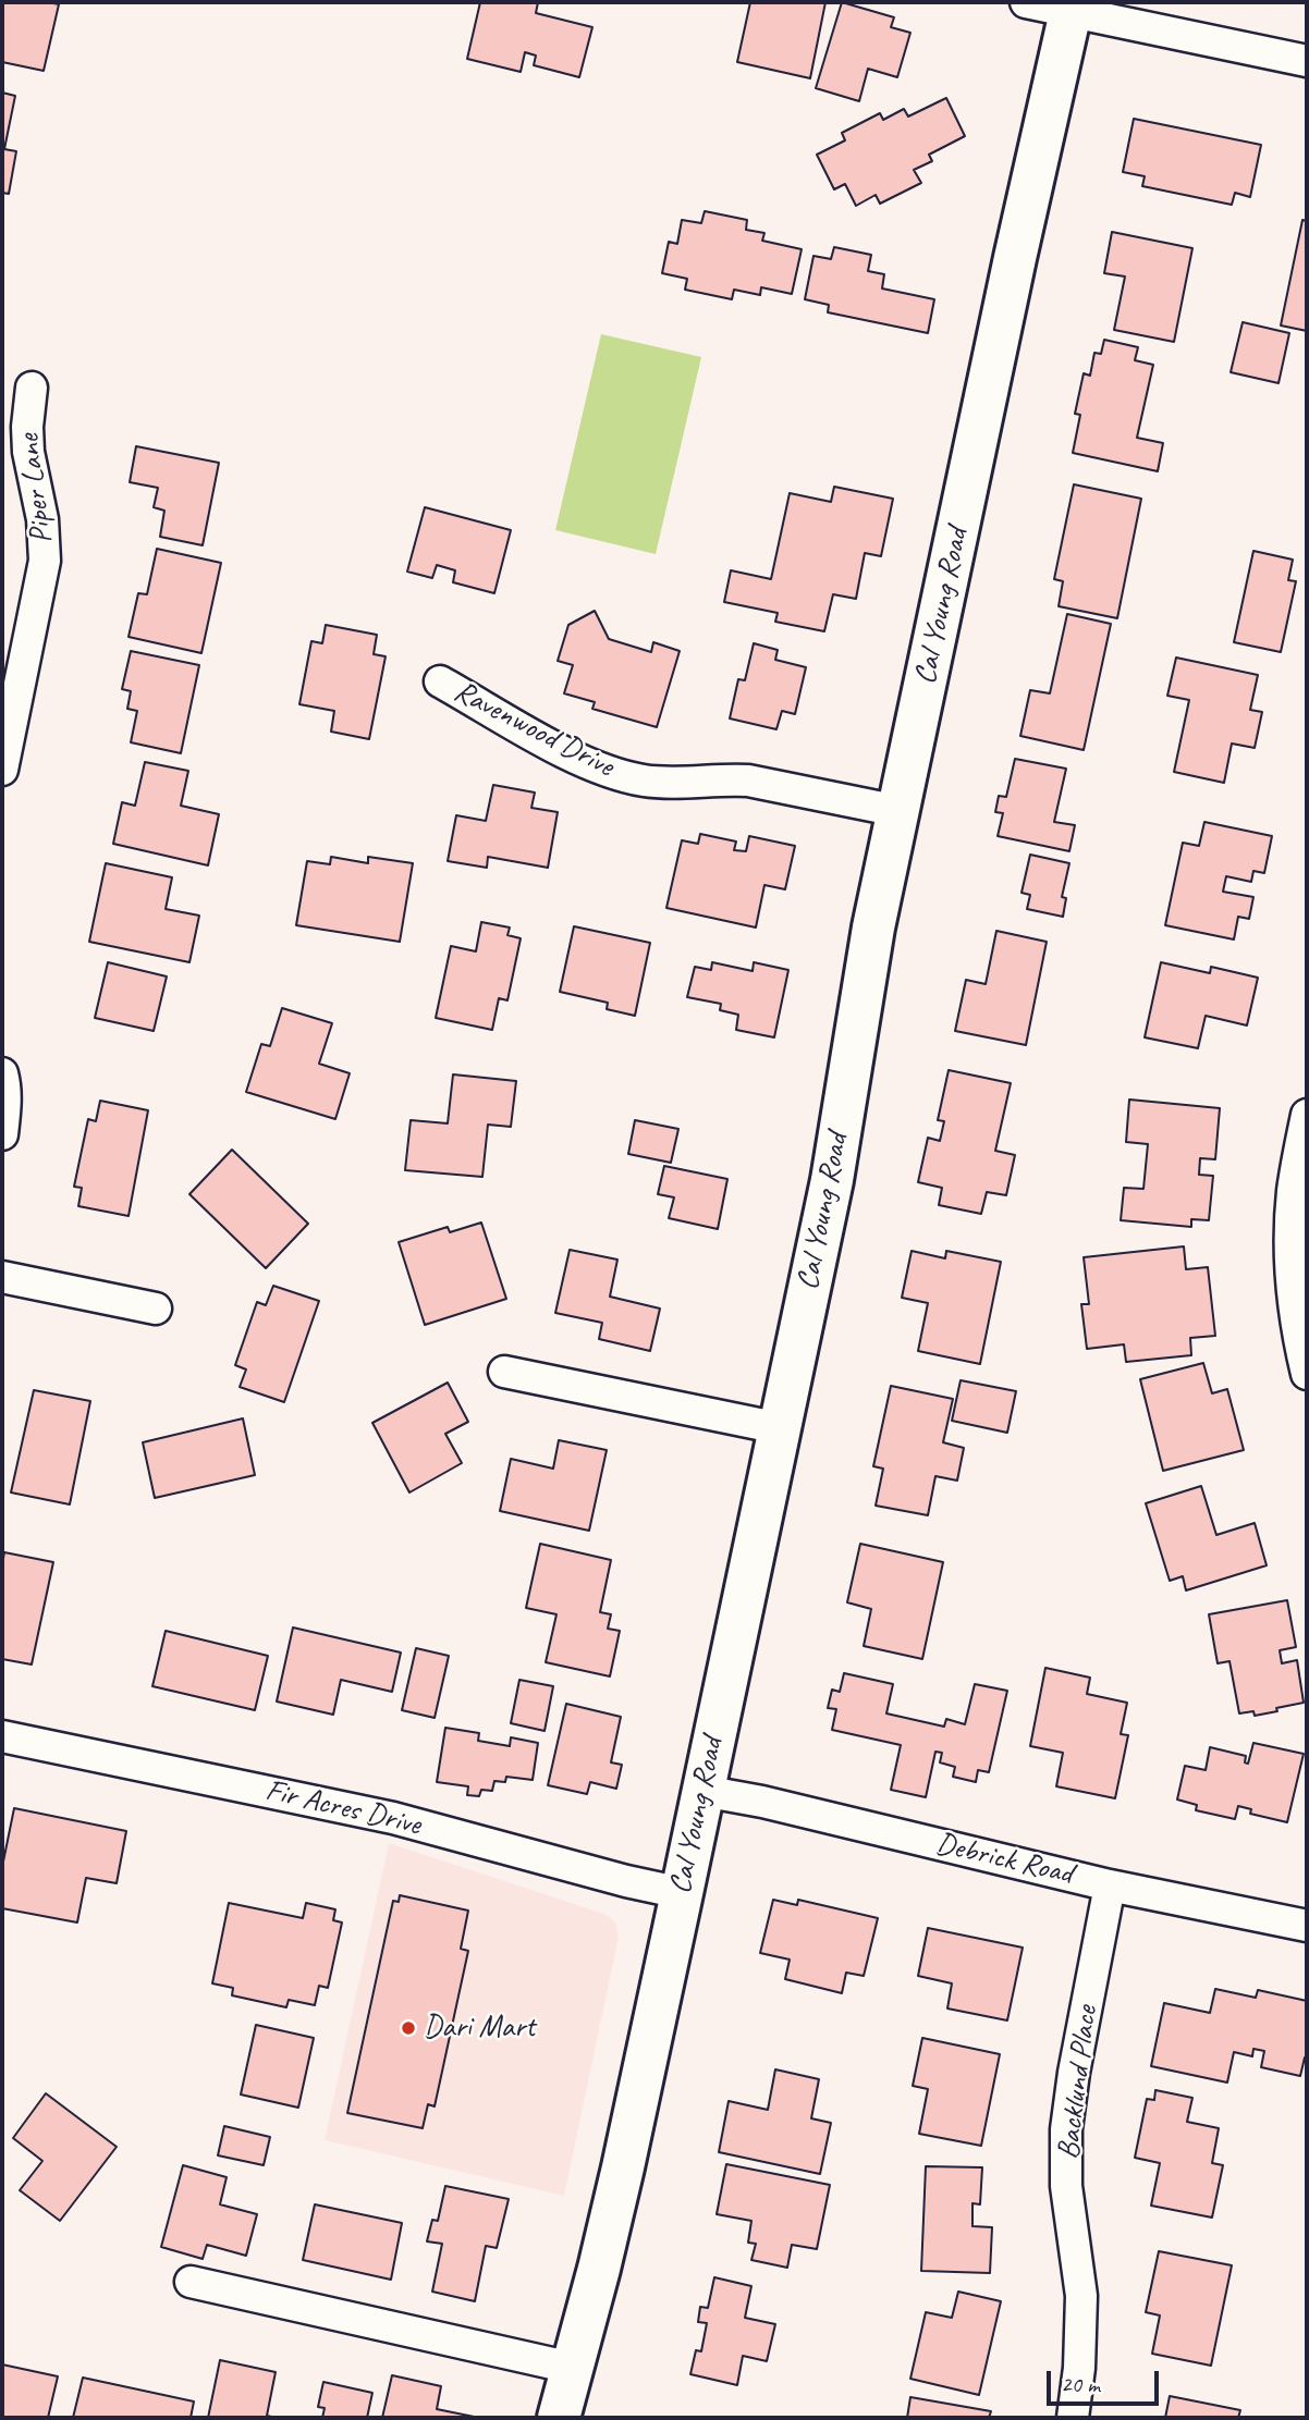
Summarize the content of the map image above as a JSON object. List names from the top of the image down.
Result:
{
  "streets": {
    "main road": ["Cal Young Road"],
    "street": [
      "Piper Lane",
      "Ravenwood Drive",
      "Fir Acres Drive",
      "Debrick Road",
      "Backlund Place"
    ]
  },
  "crossings": [
    ["Cal Young Road", "Ravenwood Drive"],
    ["Cal Young Road", "Fir Acres Drive"],
    ["Cal Young Road", "Debrick Road"],
    ["Debrick Road", "Backlund Place"]
  ],
  "places": ["Dari Mart"],
  "scale_bar": "20 m"
}
